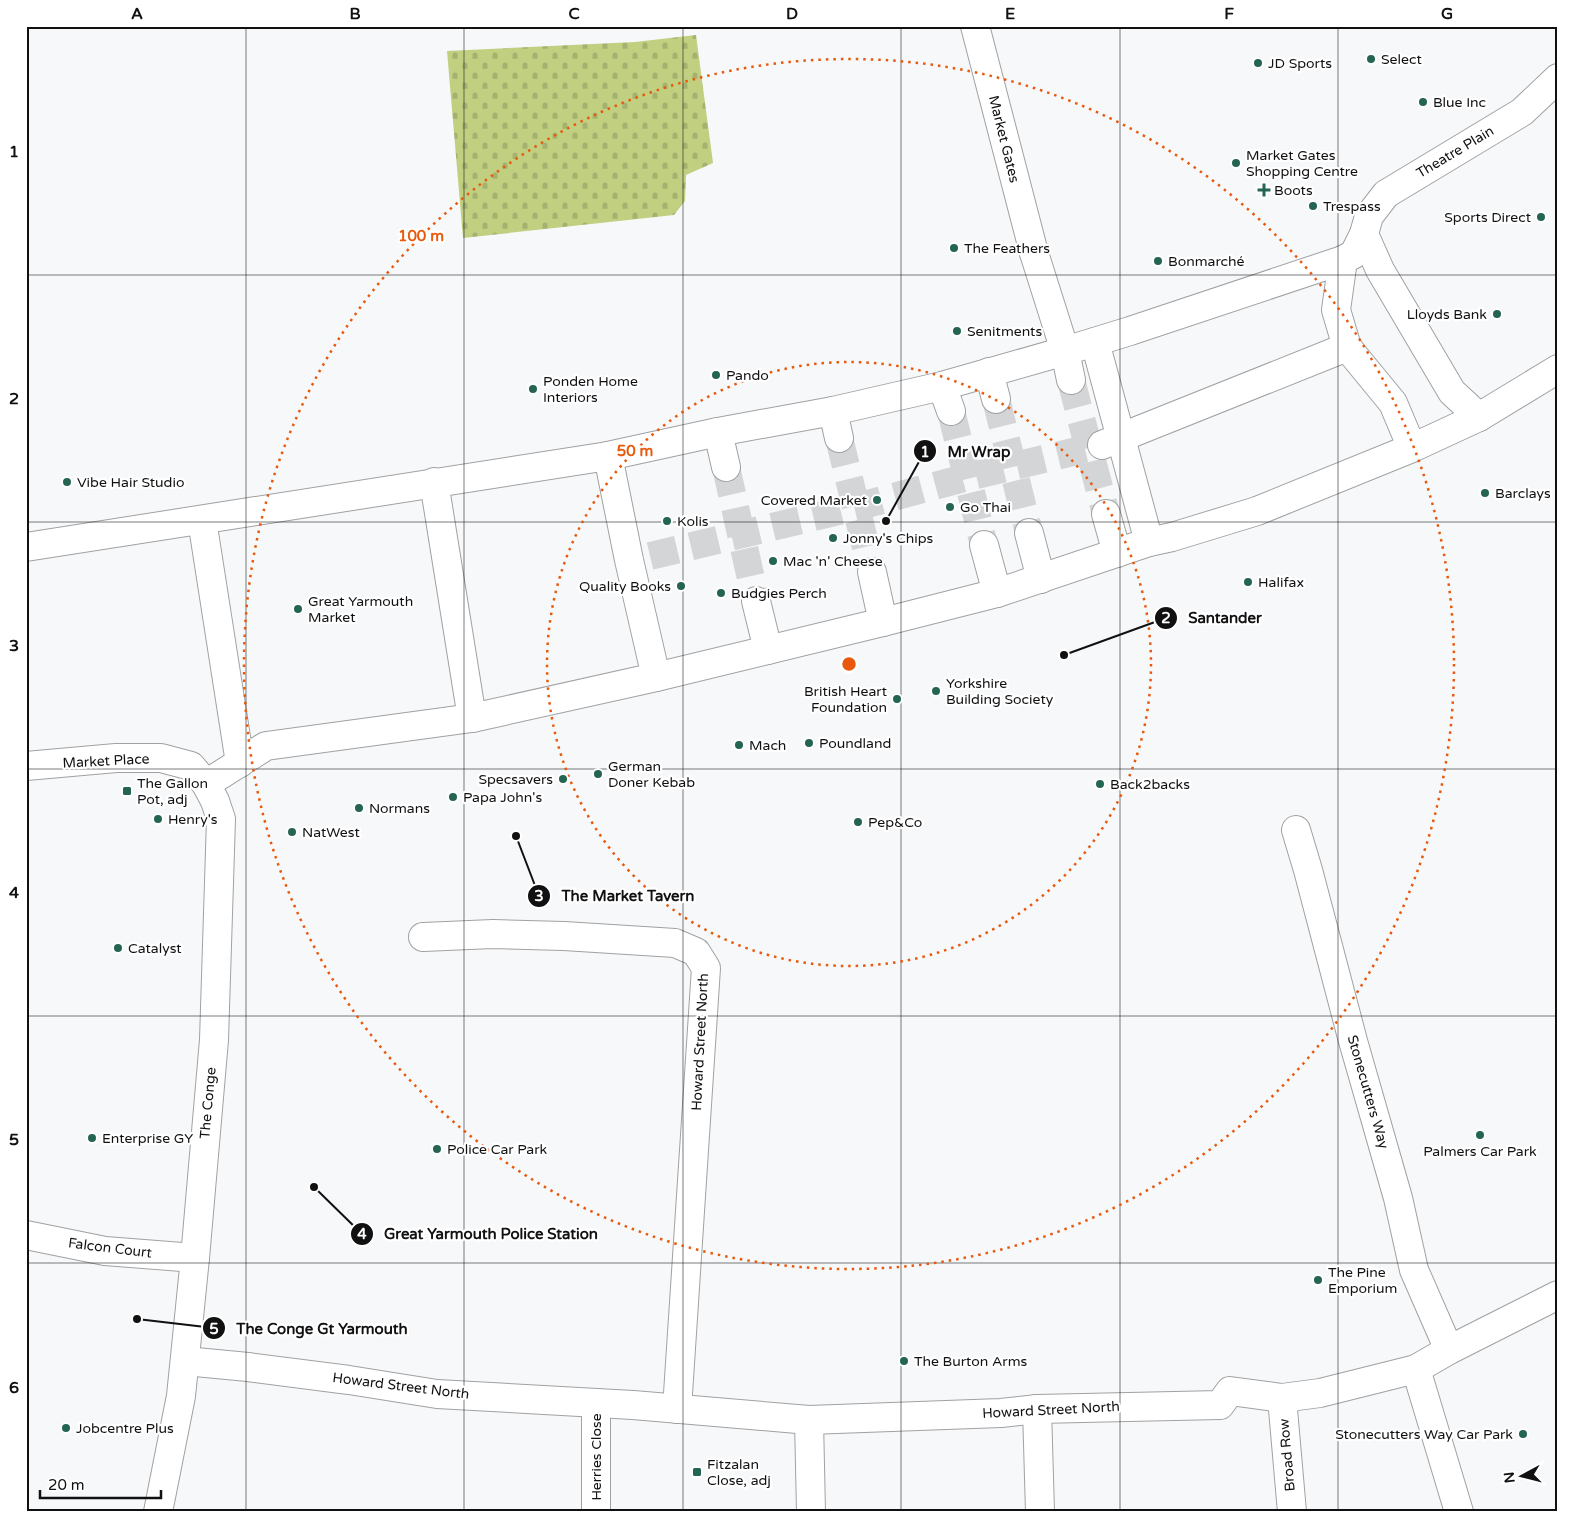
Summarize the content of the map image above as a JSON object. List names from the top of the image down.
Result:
{
  "streets": {
    "street": [
      "Market Gates",
      "Theatre Plain",
      "Market Place",
      "Howard Street North",
      "Stonecutters Way",
      "The Conge",
      "Falcon Court",
      "Broad Row",
      "Herries Close"
    ]
  },
  "crossings": [
    ["Market Place", "The Conge"],
    ["Howard Street North", "Stonecutters Way"],
    ["Howard Street North", "The Conge"],
    ["Howard Street North", "Broad Row"],
    ["Howard Street North", "Herries Close"],
    ["The Conge", "Falcon Court"]
  ],
  "places": {
    "other": [
      "Select",
      "JD Sports",
      "Blue Inc",
      "Market Gates Shopping Centre",
      "Trespass",
      "Sports Direct",
      "The Feathers",
      "Bonmarché",
      "Lloyds Bank",
      "Senitments",
      "Pando",
      "Ponden Home Interiors",
      "Vibe Hair Studio",
      "Barclays",
      "Covered Market",
      "Go Thai",
      "Kolis",
      "Mr Wrap",
      "Jonny's Chips",
      "Mac 'n' Cheese",
      "Halifax",
      "Quality Books",
      "Budgies Perch",
      "Great Yarmouth Market",
      "Santander",
      "Yorkshire Building Society",
      "British Heart Foundation",
      "Poundland",
      "Mach",
      "German Doner Kebab",
      "Specsavers",
      "Back2backs",
      "Papa John's",
      "Normans",
      "Henry's",
      "Pep&Co",
      "NatWest",
      "The Market Tavern",
      "Catalyst",
      "Palmers Car Park",
      "Enterprise GY",
      "Police Car Park",
      "Great Yarmouth Police Station",
      "The Pine Emporium",
      "The Conge Gt Yarmouth",
      "The Burton Arms",
      "Jobcentre Plus",
      "Stonecutters Way Car Park"
    ],
    "health": ["Boots"],
    "transit": ["The Gallon Pot, adj", "Fitzalan Close, adj"]
  },
  "scale_bar": "20 m",
  "north": "left",
  "grid": {
    "columns": [
      "A",
      "B",
      "C",
      "D",
      "E",
      "F",
      "G"
    ],
    "rows": [
      "1",
      "2",
      "3",
      "4",
      "5",
      "6"
    ]
  },
  "rings": ["100 m", "50 m"]
}
